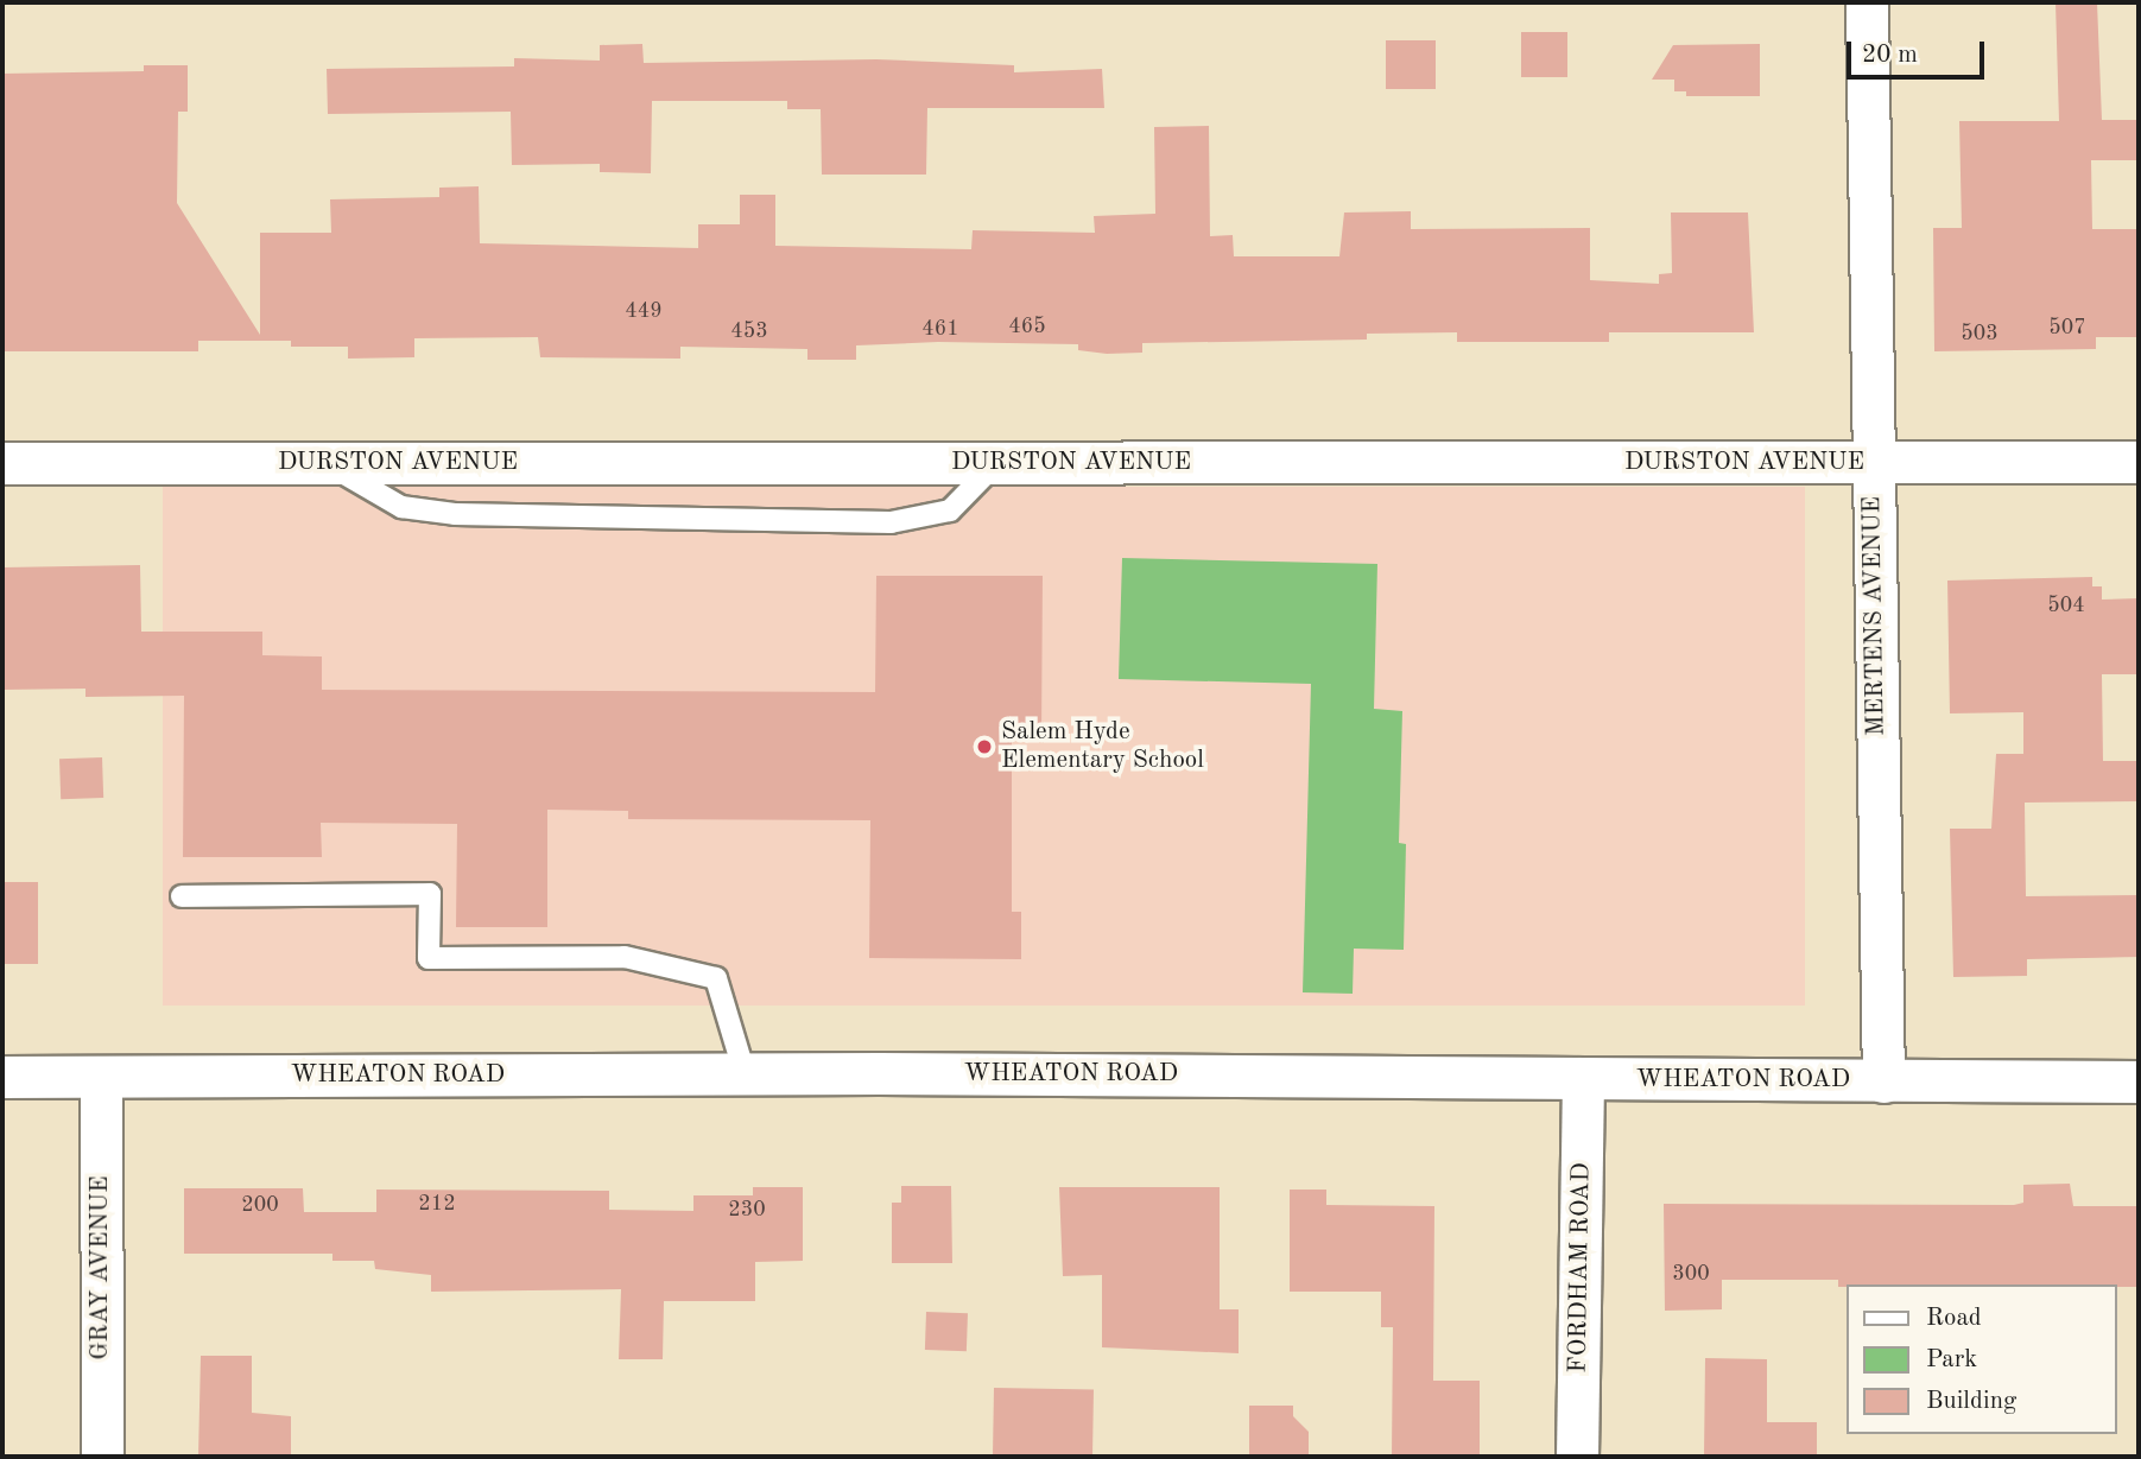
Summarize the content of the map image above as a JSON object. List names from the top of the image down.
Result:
{
  "streets": {
    "street": [
      "DURSTON AVENUE",
      "MERTENS AVENUE",
      "WHEATON ROAD",
      "GRAY AVENUE",
      "FORDHAM ROAD"
    ]
  },
  "crossings": [
    ["DURSTON AVENUE", "MERTENS AVENUE"],
    ["MERTENS AVENUE", "WHEATON ROAD"],
    ["WHEATON ROAD", "GRAY AVENUE"],
    ["WHEATON ROAD", "FORDHAM ROAD"]
  ],
  "places": ["Salem Hyde Elementary School"],
  "house_numbers": [
    "449",
    "465",
    "507",
    "461",
    "453",
    "503",
    "504",
    "212",
    "200",
    "230",
    "300"
  ],
  "legend": ["Road", "Park", "Building"],
  "scale_bar": "20 m"
}
